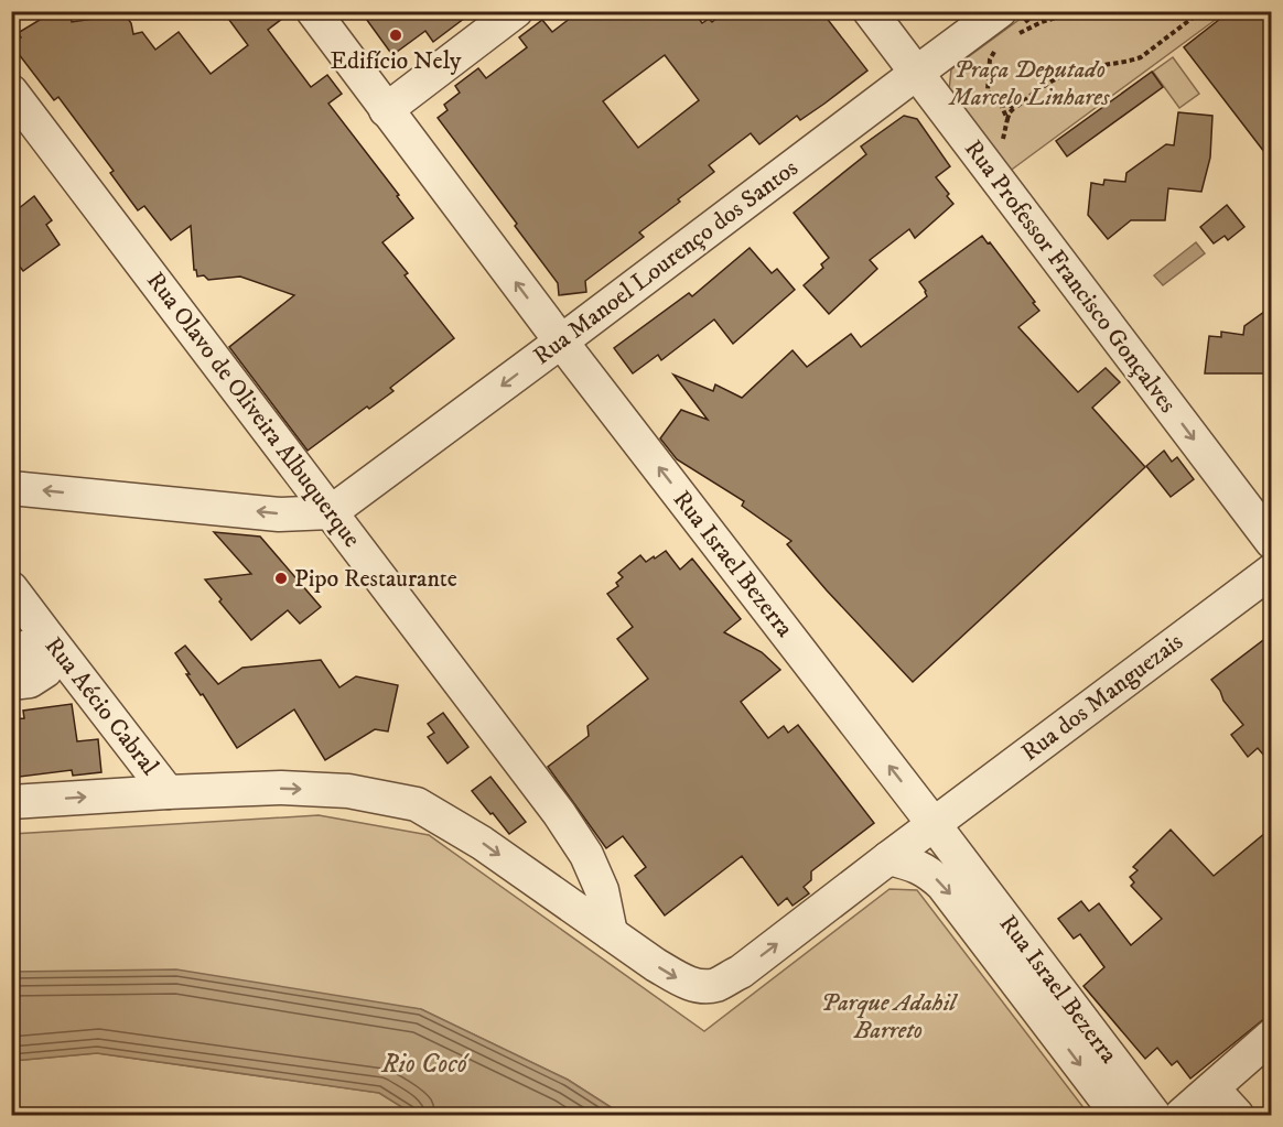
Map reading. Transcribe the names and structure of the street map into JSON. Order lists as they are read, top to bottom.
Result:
{
  "streets": {
    "street": [
      "Rua Manoel Lourenço dos Santos",
      "Rua Professor Francisco Gonçalves",
      "Rua Olavo de Oliveira Albuquerque",
      "Rua Israel Bezerra",
      "Rua dos Manguezais",
      "Rua Aécio Cabral"
    ]
  },
  "crossings": [
    ["Rua Manoel Lourenço dos Santos", "Rua Professor Francisco Gonçalves"],
    ["Rua Manoel Lourenço dos Santos", "Rua Olavo de Oliveira Albuquerque"],
    ["Rua Manoel Lourenço dos Santos", "Rua Israel Bezerra"],
    ["Rua Olavo de Oliveira Albuquerque", "Rua dos Manguezais"],
    ["Rua Israel Bezerra", "Rua dos Manguezais"],
    ["Rua dos Manguezais", "Rua Aécio Cabral"]
  ],
  "one_way": ["Rua Professor Francisco Gonçalves", "Rua dos Manguezais"],
  "water": ["Rio Cocó"],
  "parks": ["Praça Deputado Marcelo Linhares", "Parque Adahil Barreto"],
  "places": ["Edifício Nely", "Pipo Restaurante"]
}
